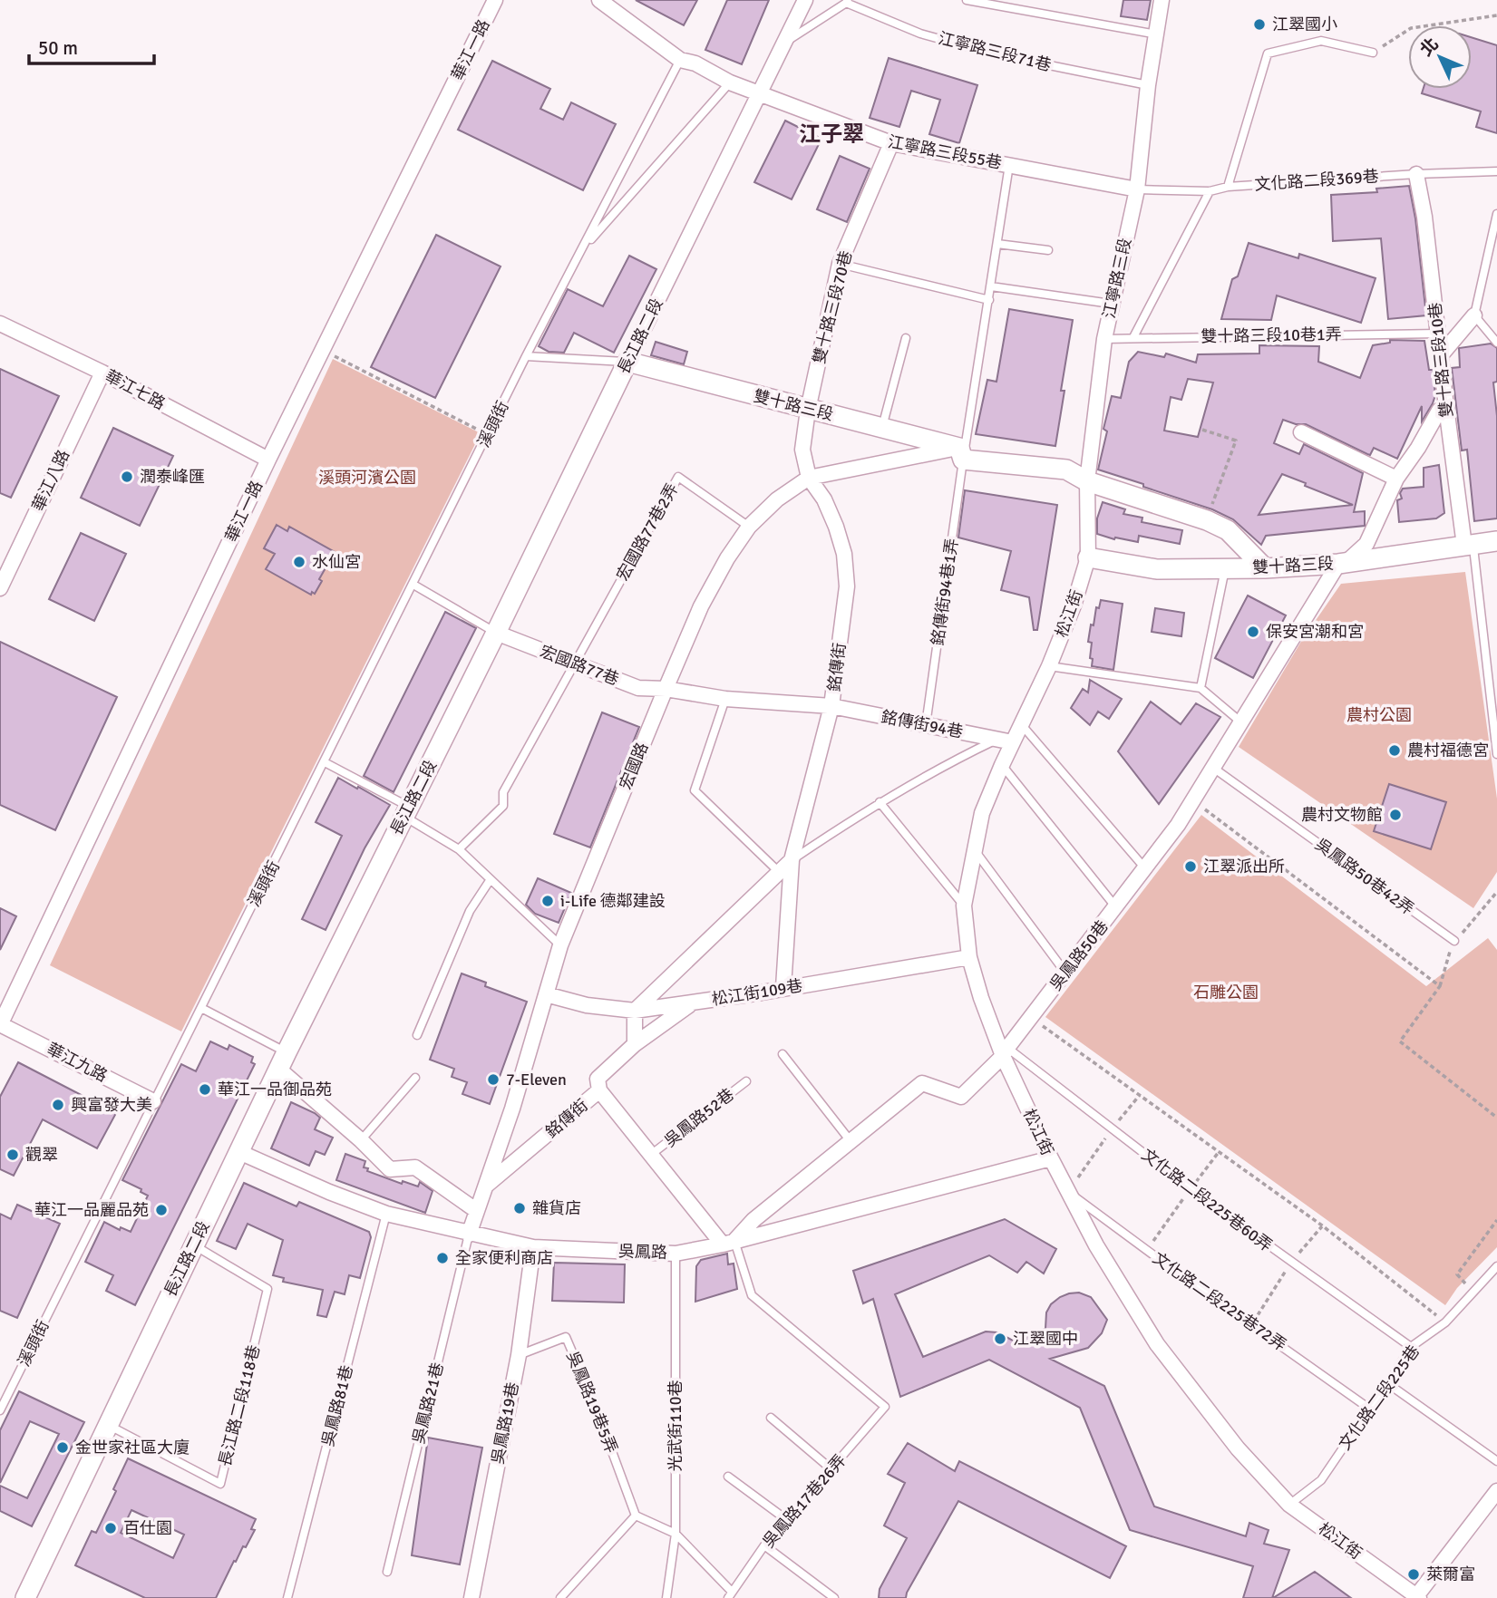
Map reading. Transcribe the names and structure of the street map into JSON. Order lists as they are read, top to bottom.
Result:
{
  "streets": {
    "street": [
      "華江一路",
      "江寧路三段55巷",
      "江寧路三段",
      "雙十路三段70巷",
      "長江路二段",
      "雙十路三段10巷",
      "華江七路",
      "雙十路三段",
      "華江八路",
      "松江街",
      "宏國路77巷",
      "銘傳街",
      "銘傳街94巷",
      "宏國路",
      "吳鳳路50巷",
      "松江街109巷",
      "華江九路",
      "吳鳳路52巷",
      "吳鳳路",
      "吳鳳路19巷"
    ],
    "lane": [
      "江寧路三段71巷",
      "文化路二段369巷",
      "雙十路三段10巷1弄",
      "溪頭街",
      "宏國路77巷2弄",
      "銘傳街94巷1弄",
      "吳鳳路50巷42弄",
      "文化路二段225巷60弄",
      "文化路二段225巷72弄",
      "文化路二段225巷",
      "吳鳳路19巷5弄",
      "吳鳳路21巷",
      "長江路二段118巷",
      "吳鳳路81巷",
      "光武街110巷",
      "吳鳳路17巷26弄"
    ]
  },
  "crossings": [
    ["華江一路", "華江七路"],
    ["華江一路", "華江九路"],
    ["江寧路三段71巷", "江寧路三段"],
    ["江寧路三段55巷", "文化路二段369巷"],
    ["江寧路三段55巷", "江寧路三段"],
    ["江寧路三段55巷", "雙十路三段70巷"],
    ["江寧路三段55巷", "長江路二段"],
    ["江寧路三段55巷", "銘傳街94巷1弄"],
    ["文化路二段369巷", "江寧路三段"],
    ["文化路二段369巷", "雙十路三段10巷"],
    ["江寧路三段", "雙十路三段10巷1弄"],
    ["江寧路三段", "雙十路三段"],
    ["江寧路三段", "松江街"],
    ["雙十路三段70巷", "雙十路三段"],
    ["雙十路三段70巷", "銘傳街"],
    ["雙十路三段70巷", "宏國路"],
    ["雙十路三段10巷1弄", "雙十路三段10巷"],
    ["長江路二段", "雙十路三段"],
    ["長江路二段", "宏國路77巷"],
    ["長江路二段", "吳鳳路"],
    ["長江路二段", "長江路二段118巷"],
    ["雙十路三段10巷", "雙十路三段"],
    ["雙十路三段10巷", "吳鳳路50巷"],
    ["華江七路", "華江八路"],
    ["雙十路三段", "銘傳街94巷1弄"],
    ["雙十路三段", "松江街"],
    ["雙十路三段", "宏國路"],
    ["雙十路三段", "吳鳳路50巷"],
    ["溪頭街", "華江九路"],
    ["宏國路77巷2弄", "宏國路77巷"],
    ["宏國路77巷2弄", "宏國路"],
    ["銘傳街94巷1弄", "銘傳街94巷"],
    ["銘傳街94巷1弄", "宏國路"],
    ["松江街", "銘傳街94巷"],
    ["松江街", "吳鳳路50巷"],
    ["松江街", "松江街109巷"],
    ["松江街", "文化路二段225巷60弄"],
    ["松江街", "吳鳳路"],
    ["松江街", "文化路二段225巷72弄"],
    ["松江街", "文化路二段225巷"],
    ["宏國路77巷", "銘傳街94巷"],
    ["宏國路77巷", "宏國路"],
    ["銘傳街", "銘傳街94巷"],
    ["銘傳街", "宏國路"],
    ["銘傳街", "松江街109巷"],
    ["銘傳街", "吳鳳路52巷"],
    ["宏國路", "松江街109巷"],
    ["宏國路", "吳鳳路"],
    ["宏國路", "吳鳳路21巷"],
    ["吳鳳路50巷42弄", "吳鳳路50巷"],
    ["吳鳳路50巷", "吳鳳路52巷"],
    ["吳鳳路50巷", "文化路二段225巷60弄"],
    ["吳鳳路50巷", "吳鳳路"],
    ["吳鳳路50巷", "吳鳳路17巷26弄"],
    ["吳鳳路52巷", "吳鳳路"],
    ["吳鳳路52巷", "吳鳳路17巷26弄"],
    ["文化路二段225巷60弄", "文化路二段225巷"],
    ["吳鳳路", "吳鳳路21巷"],
    ["吳鳳路", "吳鳳路81巷"],
    ["吳鳳路", "吳鳳路19巷"],
    ["吳鳳路", "光武街110巷"],
    ["吳鳳路", "吳鳳路17巷26弄"],
    ["文化路二段225巷72弄", "文化路二段225巷"],
    ["吳鳳路19巷5弄", "吳鳳路19巷"]
  ],
  "districts": ["江子翠"],
  "parks": ["溪頭河濱公園", "農村公園", "石雕公園"],
  "places": [
    "江翠國小",
    "潤泰峰匯",
    "水仙宮",
    "保安宮潮和宮",
    "農村福德宮",
    "農村文物館",
    "江翠派出所",
    "i-Life 德鄰建設",
    "7-Eleven",
    "華江一品御品苑",
    "興富發大美",
    "觀翠",
    "雜貨店",
    "華江一品麗品苑",
    "全家便利商店",
    "江翠國中",
    "金世家社區大廈",
    "百仕園",
    "萊爾富"
  ],
  "scale_bar": "50 m",
  "north": "top left"
}
